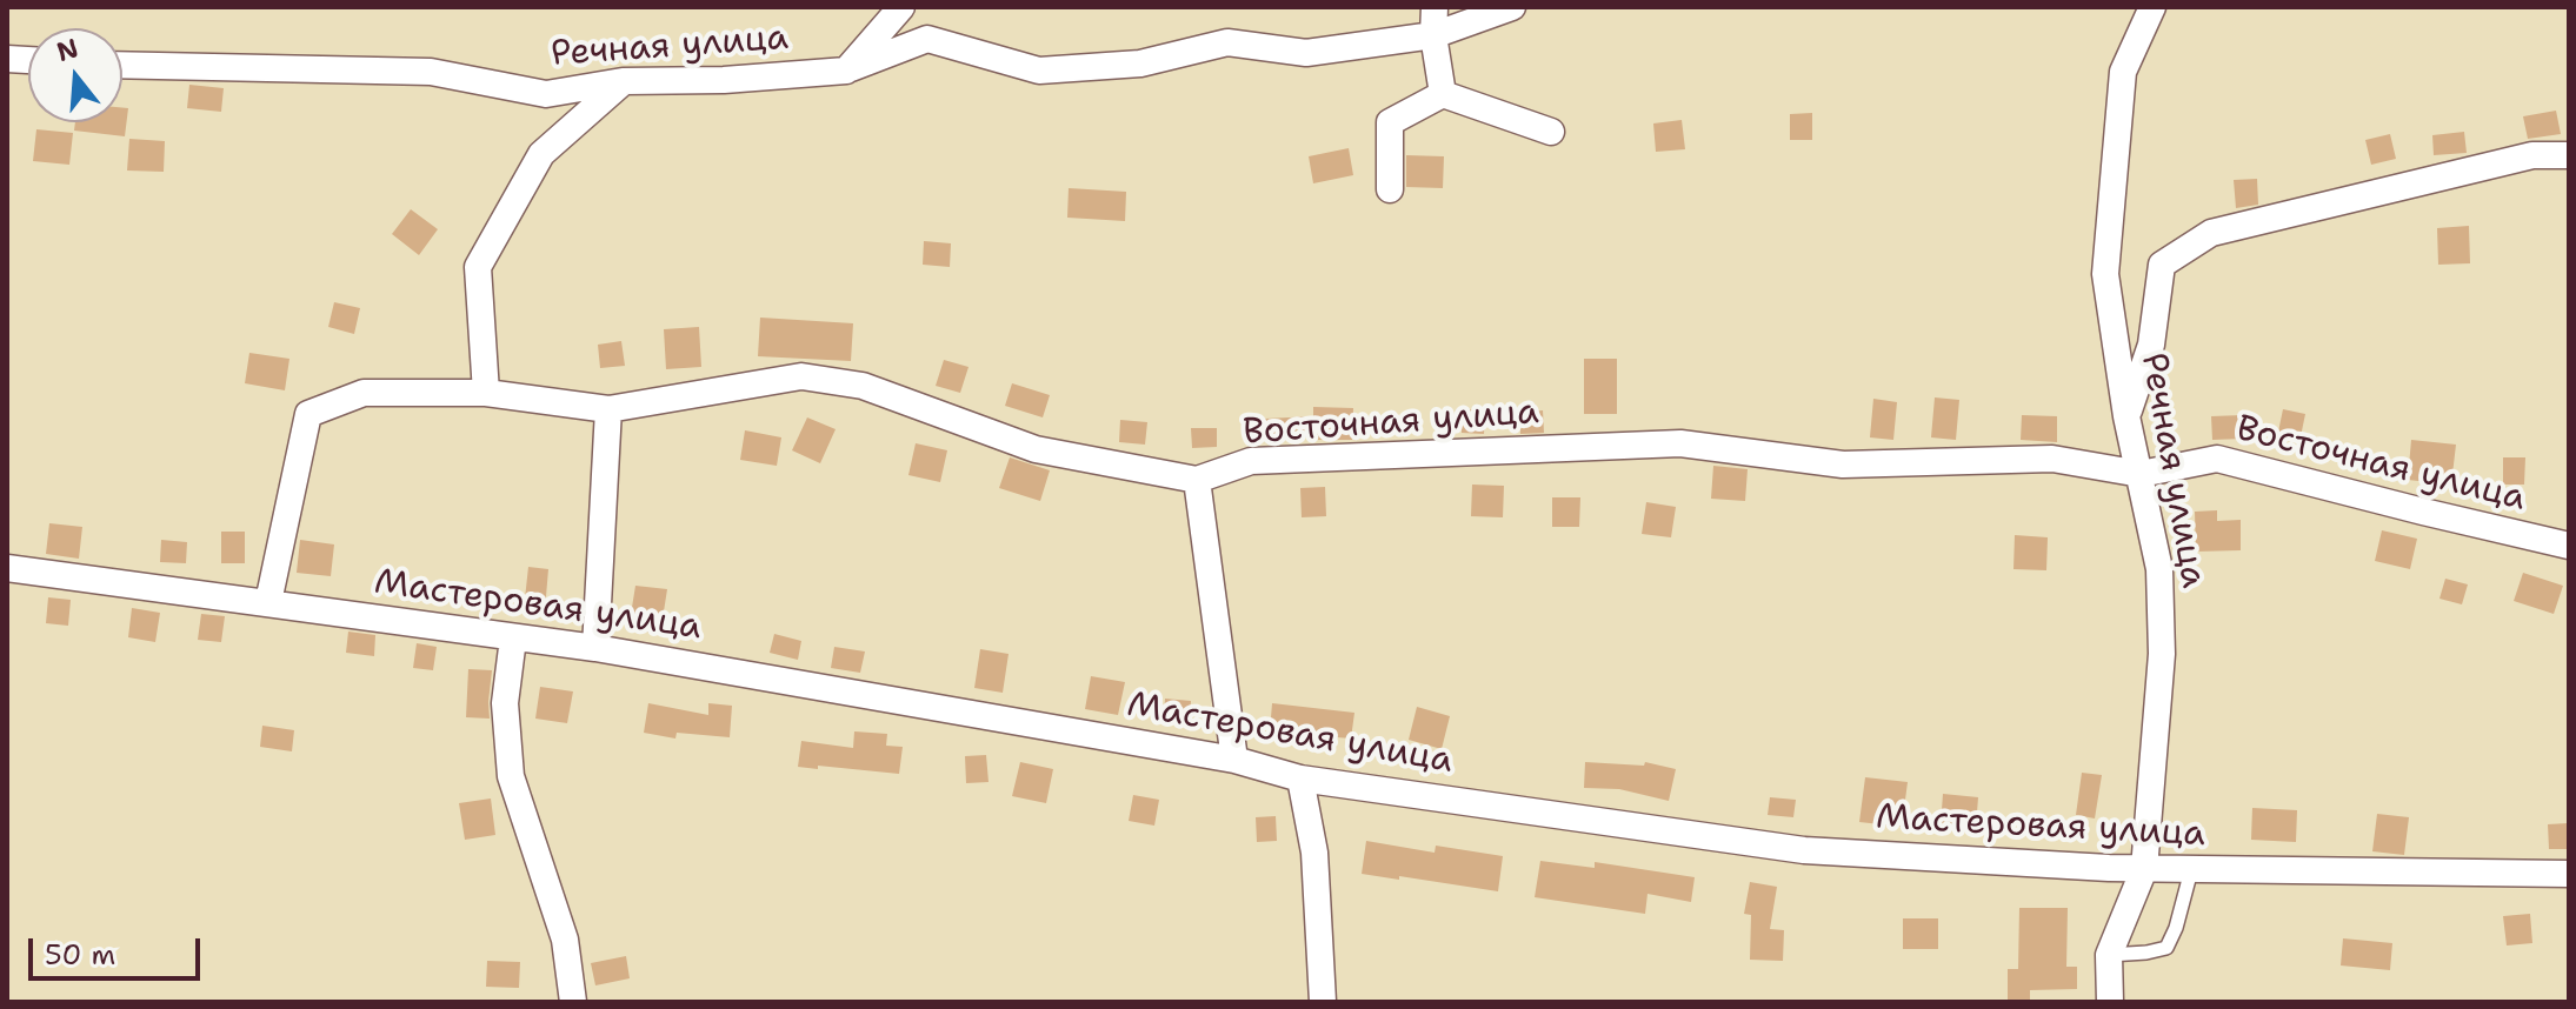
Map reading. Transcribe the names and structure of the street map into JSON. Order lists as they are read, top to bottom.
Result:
{
  "streets": {
    "street": ["Речная улица", "Восточная улица", "Мастеровая улица"]
  },
  "crossings": [
    ["Речная улица", "Восточная улица"],
    ["Речная улица", "Мастеровая улица"],
    ["Восточная улица", "Мастеровая улица"]
  ],
  "scale_bar": "50 m",
  "north": "top"
}
